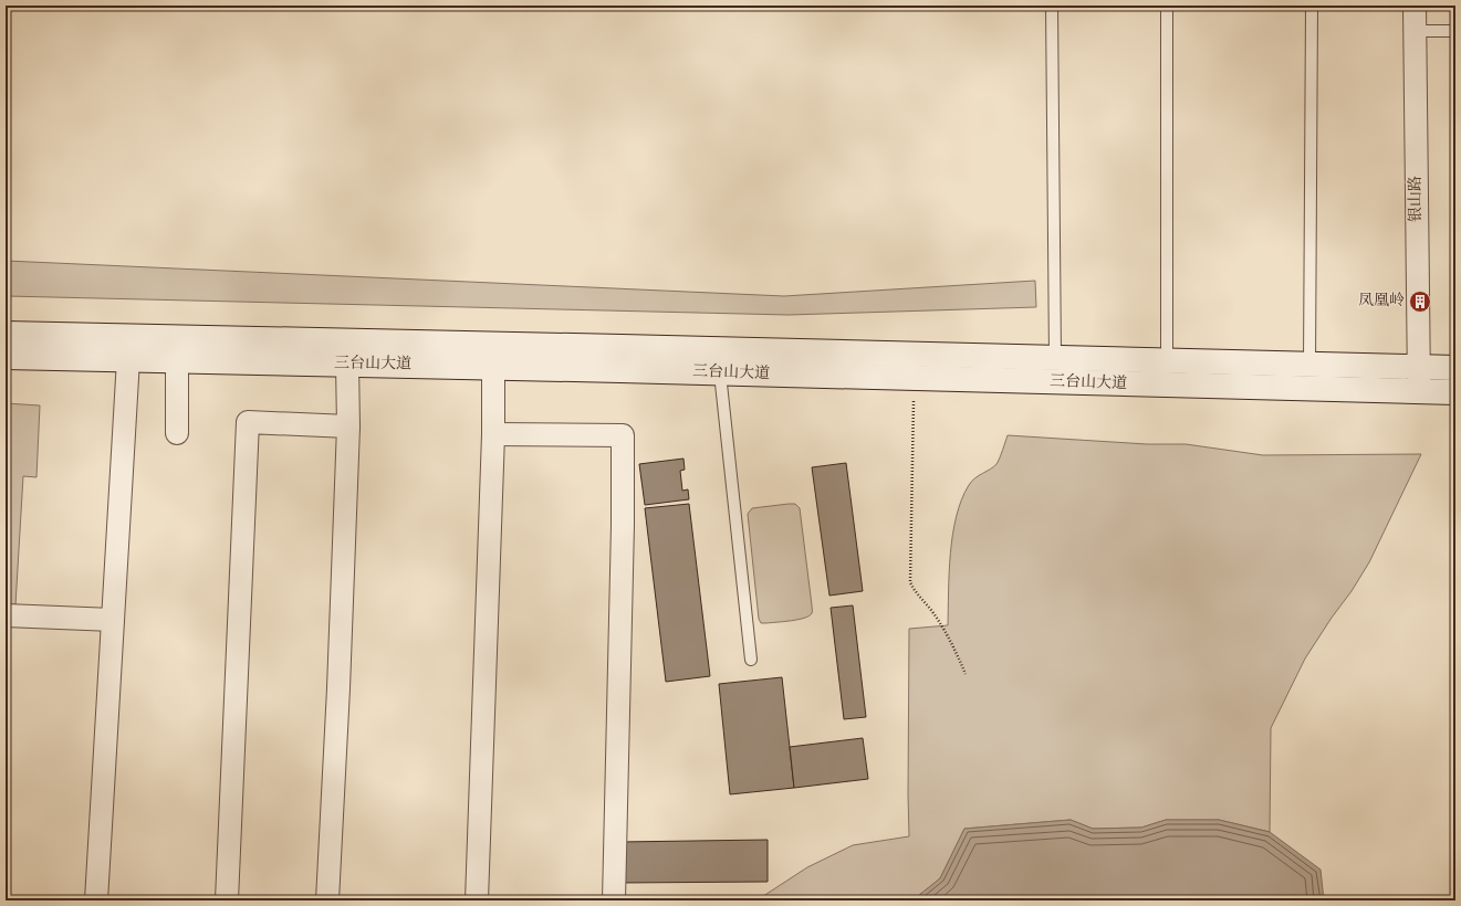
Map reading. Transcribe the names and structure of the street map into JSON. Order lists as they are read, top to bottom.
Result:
{
  "streets": {
    "main road": ["三台山大道"],
    "street": ["银山路"]
  },
  "crossings": [
    ["银山路", "三台山大道"]
  ],
  "places": {
    "building": ["凤凰岭"]
  }
}
